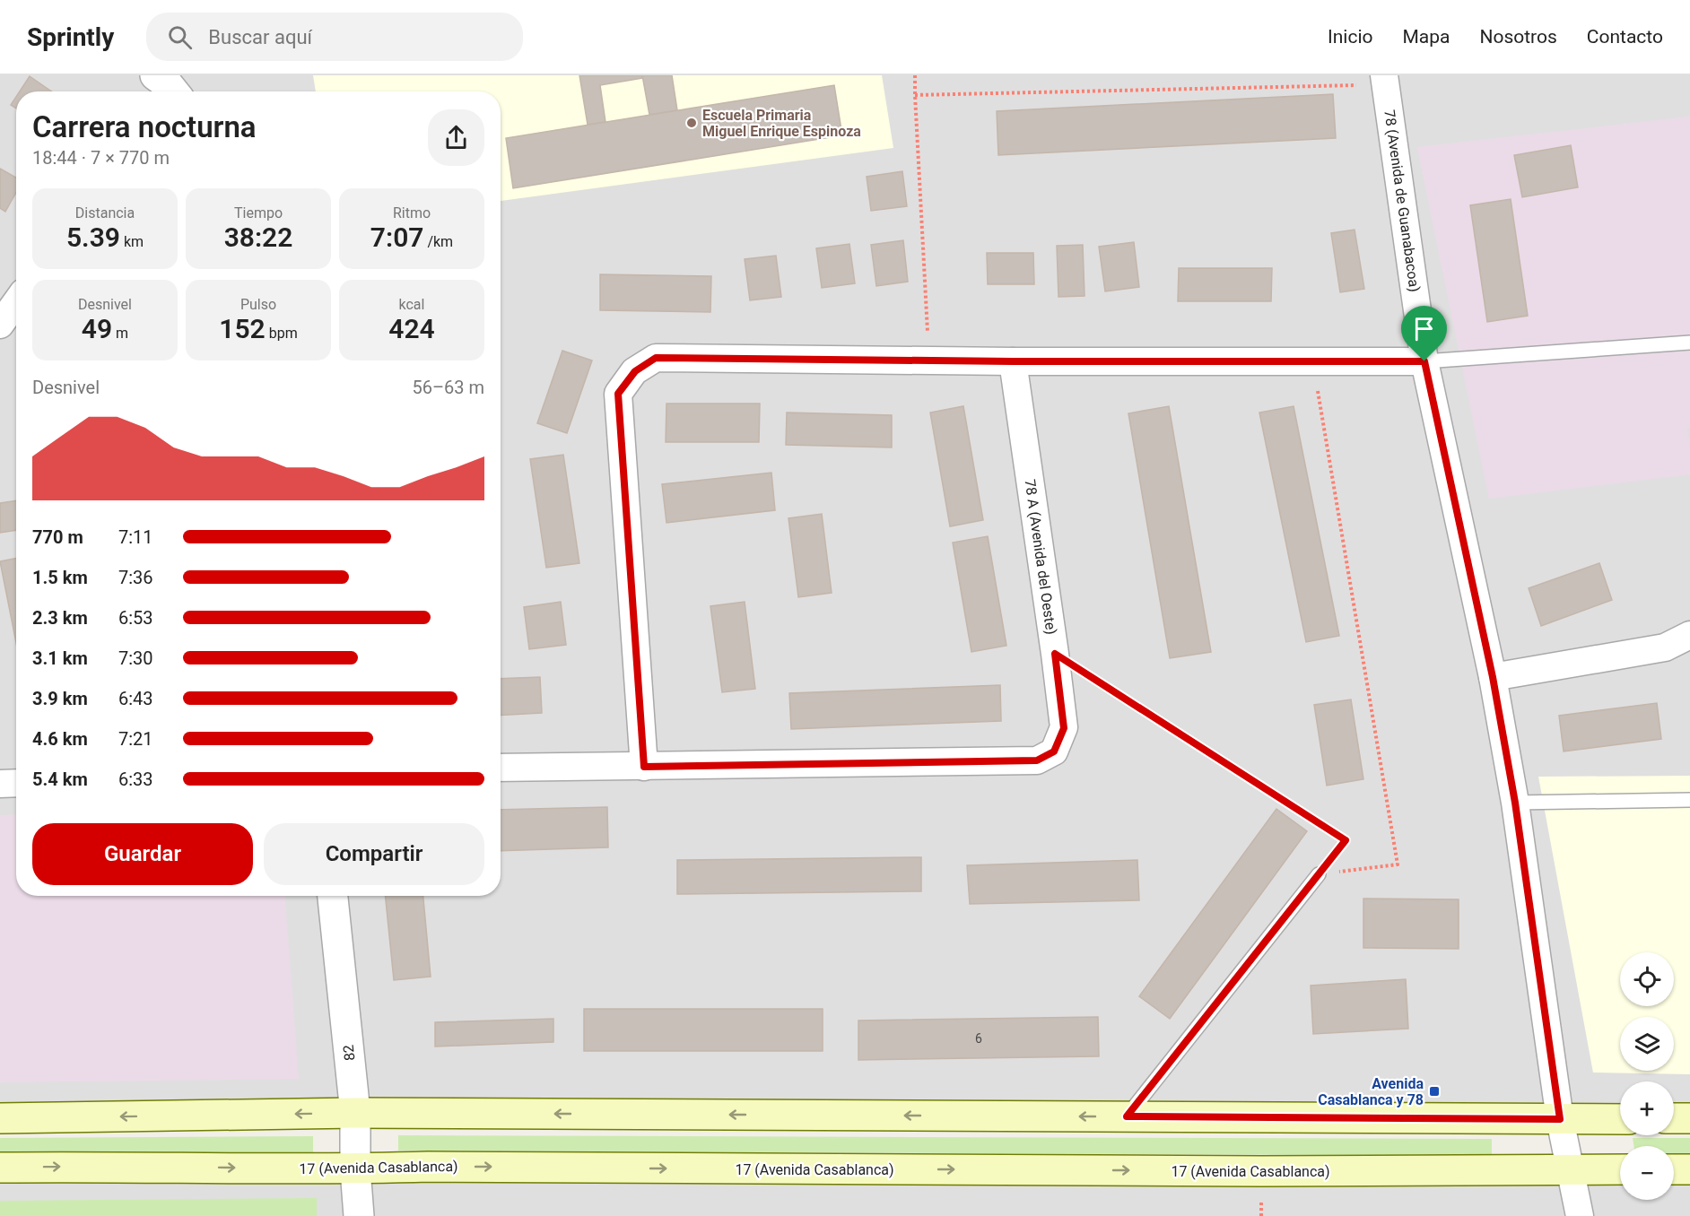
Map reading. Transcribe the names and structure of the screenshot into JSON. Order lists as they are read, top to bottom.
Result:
{
  "streets": {
    "main road": ["17 (Avenida Casablanca)"],
    "street": ["78 (Avenida de Guanabacoa)", "78 A (Avenida del Oeste)", "82"]
  },
  "crossings": [
    ["78 (Avenida de Guanabacoa)", "17 (Avenida Casablanca)"],
    ["82", "17 (Avenida Casablanca)"]
  ],
  "places": {
    "other": ["Escuela Primaria Miguel Enrique Espinoza"],
    "transit": ["Avenida Casablanca y 78"]
  },
  "house_numbers": ["6"],
  "page": {
    "header": "Sprintly",
    "search": "Buscar aquí",
    "nav": [
      "Inicio",
      "Mapa",
      "Nosotros",
      "Contacto"
    ],
    "heading": ["Carrera nocturna", "18:44 · 7 × 770 m"],
    "stats": [
      ["Distancia", "5.39 km"],
      ["Tiempo", "38:22"],
      ["Ritmo", "7:07 /km"],
      ["Desnivel", "49 m"],
      ["Pulso", "152 bpm"],
      ["kcal", "424"]
    ],
    "chart": ["Desnivel", "56–63 m"],
    "list": [
      {
        "name": "770 m",
        "note": "7:11"
      },
      {
        "name": "1.5 km",
        "note": "7:36"
      },
      {
        "name": "2.3 km",
        "note": "6:53"
      },
      {
        "name": "3.1 km",
        "note": "7:30"
      },
      {
        "name": "3.9 km",
        "note": "6:43"
      },
      {
        "name": "4.6 km",
        "note": "7:21"
      },
      {
        "name": "5.4 km",
        "note": "6:33"
      }
    ],
    "buttons": ["Guardar", "Compartir"],
    "map_buttons": ["+", "−"]
  }
}
